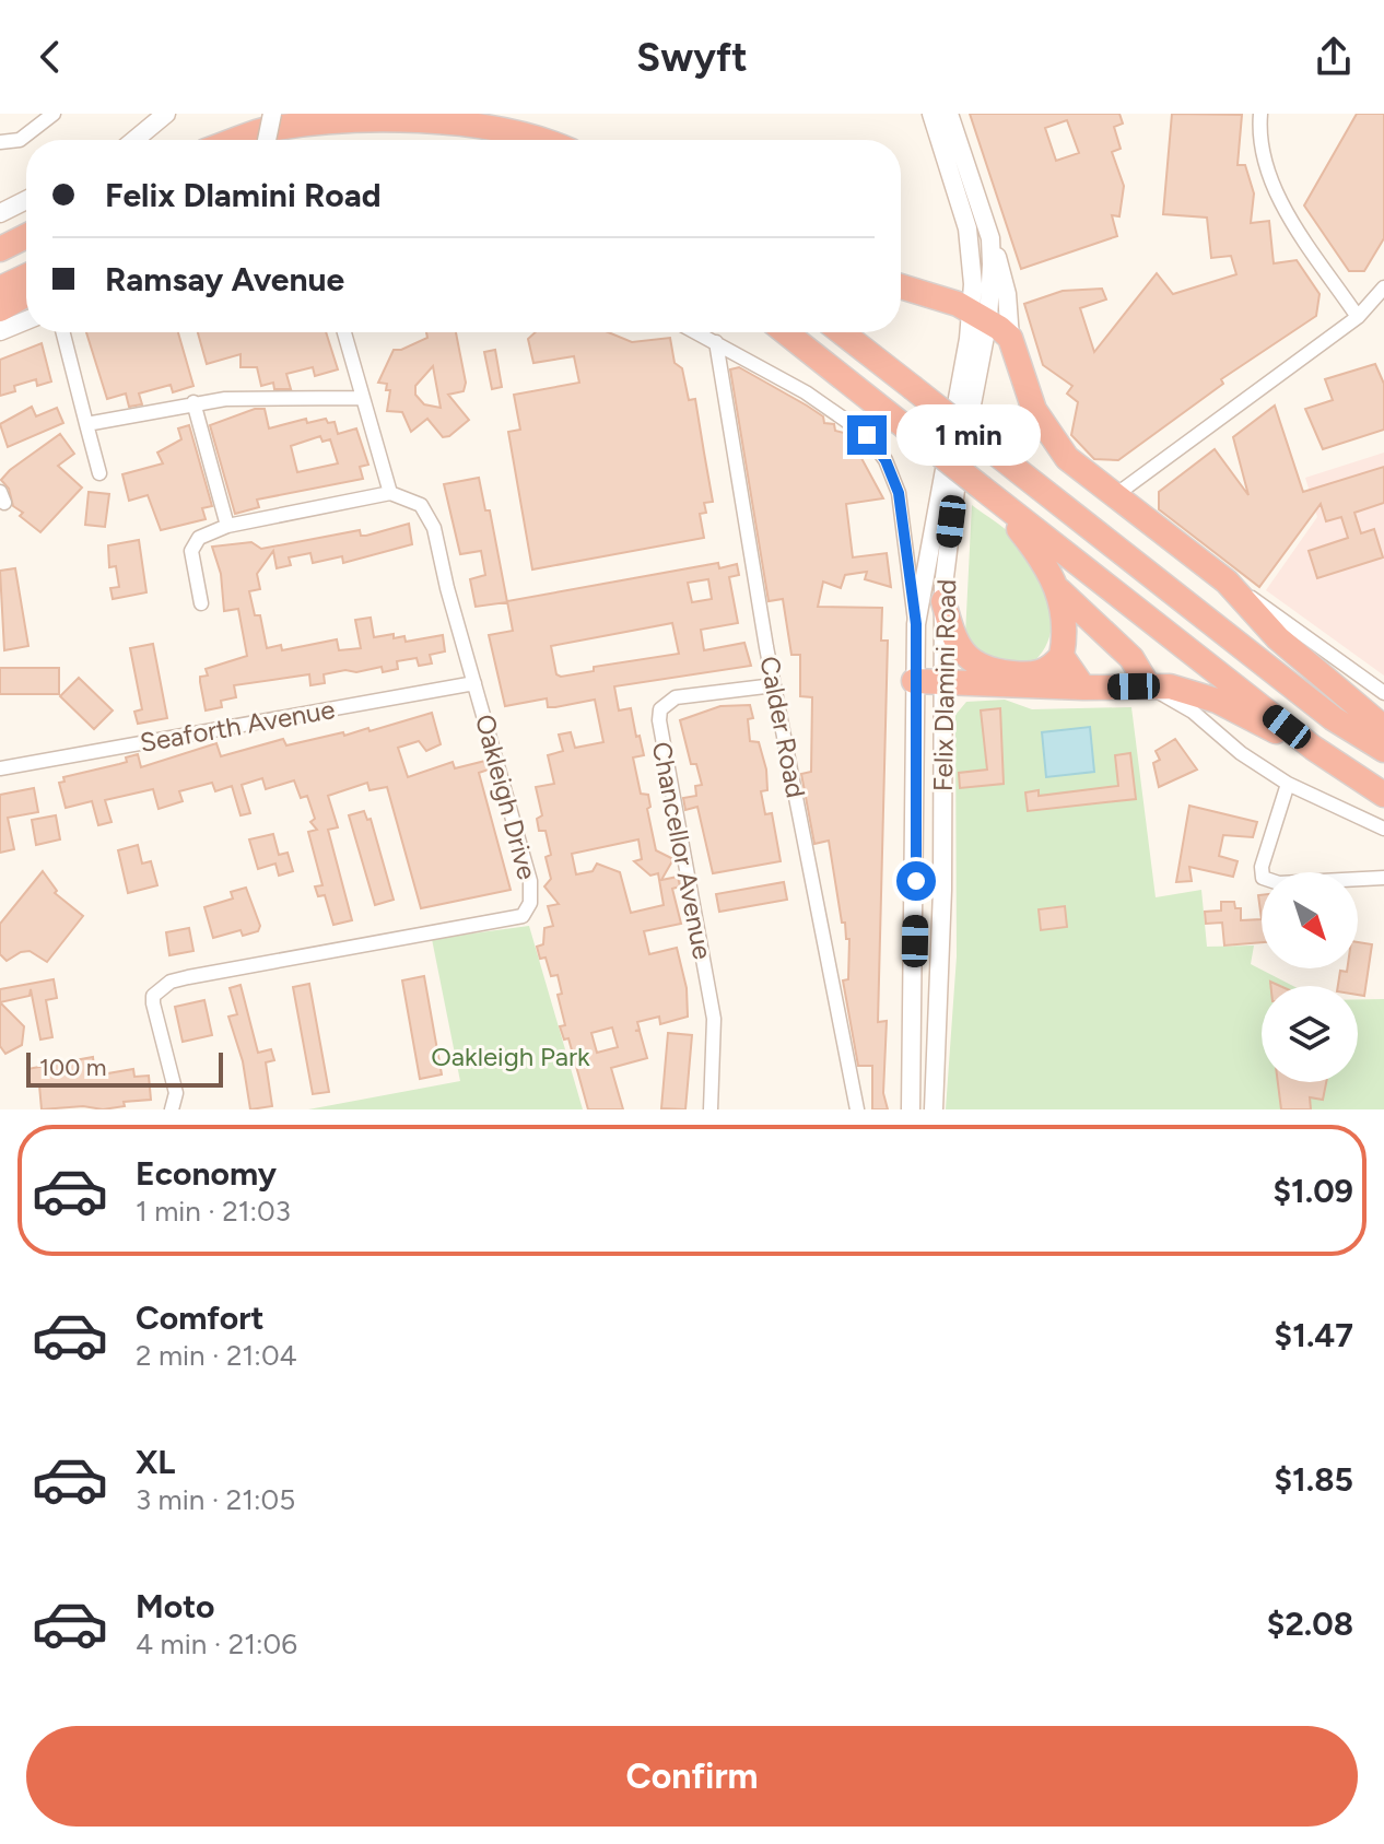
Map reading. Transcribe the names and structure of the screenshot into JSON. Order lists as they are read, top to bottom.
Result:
{
  "streets": {
    "main road": ["Felix Dlamini Road"],
    "street": [
      "Seaforth Avenue",
      "Calder Road",
      "Oakleigh Drive",
      "Chancellor Avenue"
    ]
  },
  "crossings": [
    ["Seaforth Avenue", "Oakleigh Drive"],
    ["Calder Road", "Chancellor Avenue"]
  ],
  "parks": ["Oakleigh Park"],
  "scale_bar": "100 m",
  "north": "bottom right",
  "page": {
    "header": "Swyft",
    "banner": ["Felix Dlamini Road", "Ramsay Avenue"],
    "bubble": "1 min",
    "scale": "100 m",
    "list": [
      {
        "name": "Economy",
        "note": "1 min · 21:03",
        "value": "$1.09"
      },
      {
        "name": "Comfort",
        "note": "2 min · 21:04",
        "value": "$1.47"
      },
      {
        "name": "XL",
        "note": "3 min · 21:05",
        "value": "$1.85"
      },
      {
        "name": "Moto",
        "note": "4 min · 21:06",
        "value": "$2.08"
      }
    ],
    "buttons": "Confirm"
  }
}
